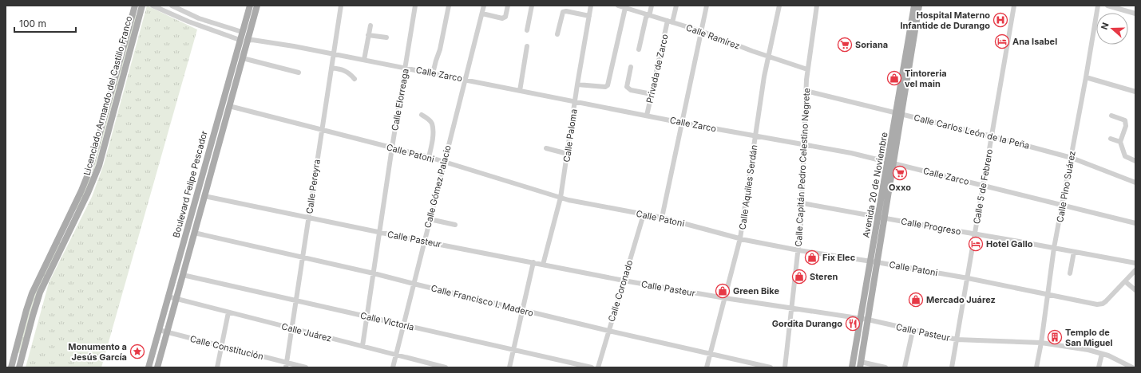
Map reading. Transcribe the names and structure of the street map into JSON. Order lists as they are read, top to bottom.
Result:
{
  "streets": {
    "main road": ["Licenciado Armando del Castillo Franco", "Boulevard Felipe Pescador", "Avenida 20 de Noviembre"],
    "street": [
      "Calle Ramírez",
      "Privada de Zarco",
      "Calle Zarco",
      "Calle Elorreaga",
      "Calle Carlos León de la Peña",
      "Calle Paloma",
      "Calle Patoni",
      "Calle Capitán Pedro Celestino Negrete",
      "Calle Pereyra",
      "Calle Gómez Palacio",
      "Calle 5 de Febrero",
      "Calle Pino Suárez",
      "Calle Aquiles Serdán",
      "Calle Progreso",
      "Calle Pasteur",
      "Calle Coronado",
      "Calle Francisco I. Madero",
      "Calle Victoria",
      "Calle Juárez",
      "Calle Constitución"
    ]
  },
  "crossings": [
    ["Calle Ramírez", "Privada de Zarco"],
    ["Calle Ramírez", "Calle Capitán Pedro Celestino Negrete"],
    ["Calle Ramírez", "Calle Aquiles Serdán"],
    ["Privada de Zarco", "Calle Zarco"],
    ["Calle Zarco", "Calle Elorreaga"],
    ["Calle Zarco", "Calle Paloma"],
    ["Calle Zarco", "Calle Capitán Pedro Celestino Negrete"],
    ["Calle Zarco", "Boulevard Felipe Pescador"],
    ["Calle Zarco", "Avenida 20 de Noviembre"],
    ["Calle Zarco", "Calle Pereyra"],
    ["Calle Zarco", "Calle Gómez Palacio"],
    ["Calle Zarco", "Calle 5 de Febrero"],
    ["Calle Zarco", "Calle Pino Suárez"],
    ["Calle Zarco", "Calle Aquiles Serdán"],
    ["Calle Elorreaga", "Calle Patoni"],
    ["Calle Elorreaga", "Calle Pasteur"],
    ["Calle Elorreaga", "Calle Francisco I. Madero"],
    ["Calle Elorreaga", "Calle Victoria"],
    ["Calle Elorreaga", "Calle Juárez"],
    ["Calle Carlos León de la Peña", "Calle Capitán Pedro Celestino Negrete"],
    ["Calle Carlos León de la Peña", "Avenida 20 de Noviembre"],
    ["Calle Carlos León de la Peña", "Calle 5 de Febrero"],
    ["Calle Carlos León de la Peña", "Calle Pino Suárez"],
    ["Calle Paloma", "Calle Patoni"],
    ["Calle Paloma", "Calle Pasteur"],
    ["Calle Patoni", "Calle Capitán Pedro Celestino Negrete"],
    ["Calle Patoni", "Boulevard Felipe Pescador"],
    ["Calle Patoni", "Avenida 20 de Noviembre"],
    ["Calle Patoni", "Calle Pereyra"],
    ["Calle Patoni", "Calle Gómez Palacio"],
    ["Calle Patoni", "Calle 5 de Febrero"],
    ["Calle Patoni", "Calle Pino Suárez"],
    ["Calle Patoni", "Calle Aquiles Serdán"],
    ["Calle Patoni", "Calle Coronado"],
    ["Calle Capitán Pedro Celestino Negrete", "Calle Progreso"],
    ["Calle Capitán Pedro Celestino Negrete", "Calle Pasteur"],
    ["Boulevard Felipe Pescador", "Calle Pasteur"],
    ["Boulevard Felipe Pescador", "Calle Francisco I. Madero"],
    ["Boulevard Felipe Pescador", "Calle Victoria"],
    ["Boulevard Felipe Pescador", "Calle Juárez"],
    ["Boulevard Felipe Pescador", "Calle Constitución"],
    ["Avenida 20 de Noviembre", "Calle Progreso"],
    ["Avenida 20 de Noviembre", "Calle Pasteur"],
    ["Calle Pereyra", "Calle Pasteur"],
    ["Calle Pereyra", "Calle Francisco I. Madero"],
    ["Calle Pereyra", "Calle Victoria"],
    ["Calle Pereyra", "Calle Juárez"],
    ["Calle Pereyra", "Calle Constitución"],
    ["Calle Gómez Palacio", "Calle Pasteur"],
    ["Calle Gómez Palacio", "Calle Francisco I. Madero"],
    ["Calle Gómez Palacio", "Calle Victoria"],
    ["Calle Gómez Palacio", "Calle Juárez"],
    ["Calle 5 de Febrero", "Calle Progreso"],
    ["Calle 5 de Febrero", "Calle Pasteur"],
    ["Calle Pino Suárez", "Calle Progreso"],
    ["Calle Pino Suárez", "Calle Pasteur"],
    ["Calle Aquiles Serdán", "Calle Pasteur"],
    ["Calle Aquiles Serdán", "Calle Francisco I. Madero"],
    ["Calle Pasteur", "Calle Coronado"],
    ["Calle Coronado", "Calle Francisco I. Madero"]
  ],
  "places": {
    "hospital": ["Hospital Materno Infantide de Durango"],
    "hotel": ["Ana Isabel", "Hotel Gallo"],
    "supermarket": ["Soriana", "Oxxo"],
    "shop": [
      "Tintoreria vel main",
      "Fix Elec",
      "Steren",
      "Green Bike",
      "Mercado Juárez"
    ],
    "restaurant": ["Gordita Durango"],
    "building": ["Templo de San Miguel"],
    "place": ["Monumento a Jesús García"]
  },
  "scale_bar": "100 m",
  "north": "left"
}
